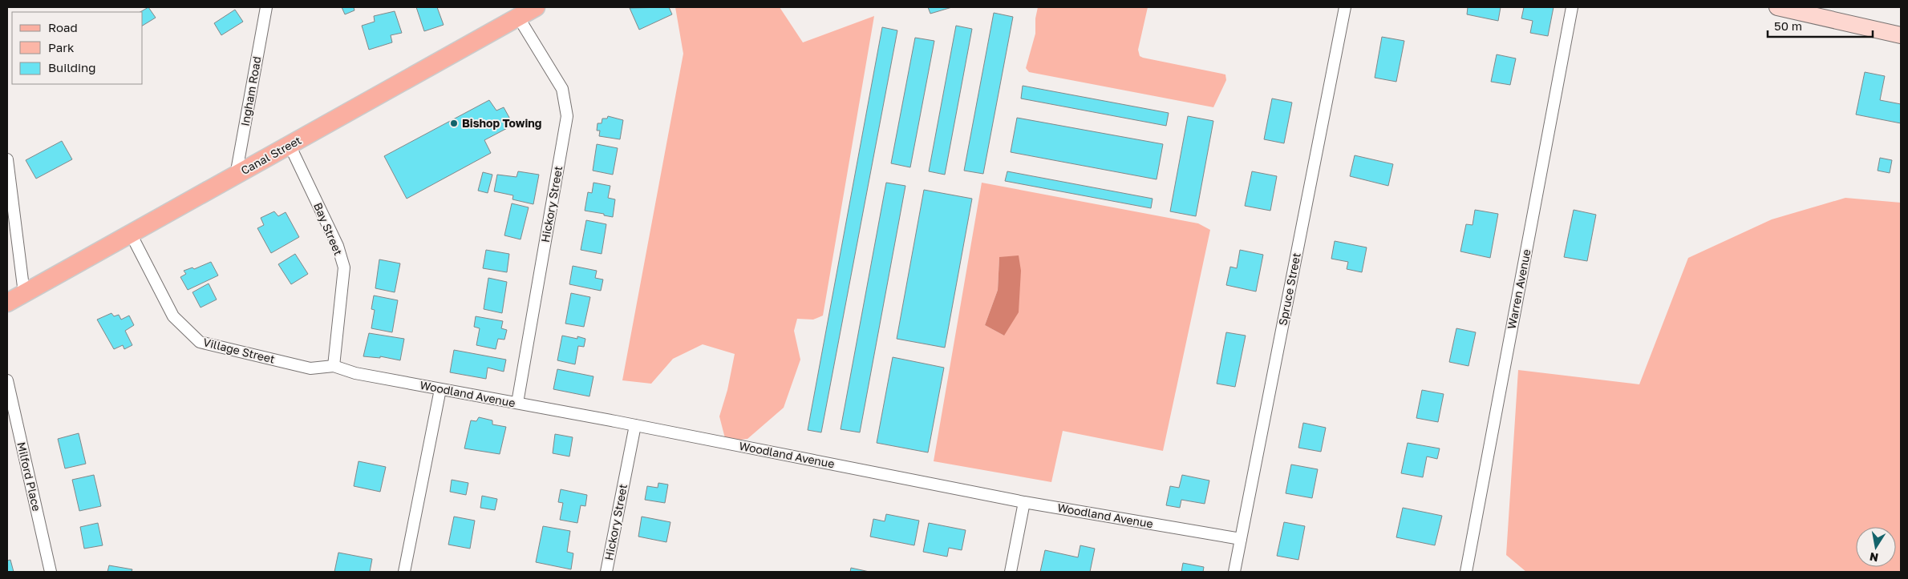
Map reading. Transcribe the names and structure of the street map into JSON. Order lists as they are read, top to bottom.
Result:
{
  "streets": {
    "main road": ["Canal Street"],
    "street": [
      "Ingham Road",
      "Hickory Street",
      "Bay Street",
      "Spruce Street",
      "Warren Avenue",
      "Village Street",
      "Woodland Avenue",
      "Milford Place"
    ]
  },
  "crossings": [
    ["Ingham Road", "Canal Street"],
    ["Canal Street", "Hickory Street"],
    ["Canal Street", "Bay Street"],
    ["Canal Street", "Village Street"],
    ["Hickory Street", "Woodland Avenue"],
    ["Bay Street", "Village Street"],
    ["Bay Street", "Woodland Avenue"],
    ["Spruce Street", "Woodland Avenue"],
    ["Village Street", "Woodland Avenue"]
  ],
  "places": ["Bishop Towing"],
  "legend": ["Road", "Park", "Building"],
  "scale_bar": "50 m",
  "north": "bottom"
}
